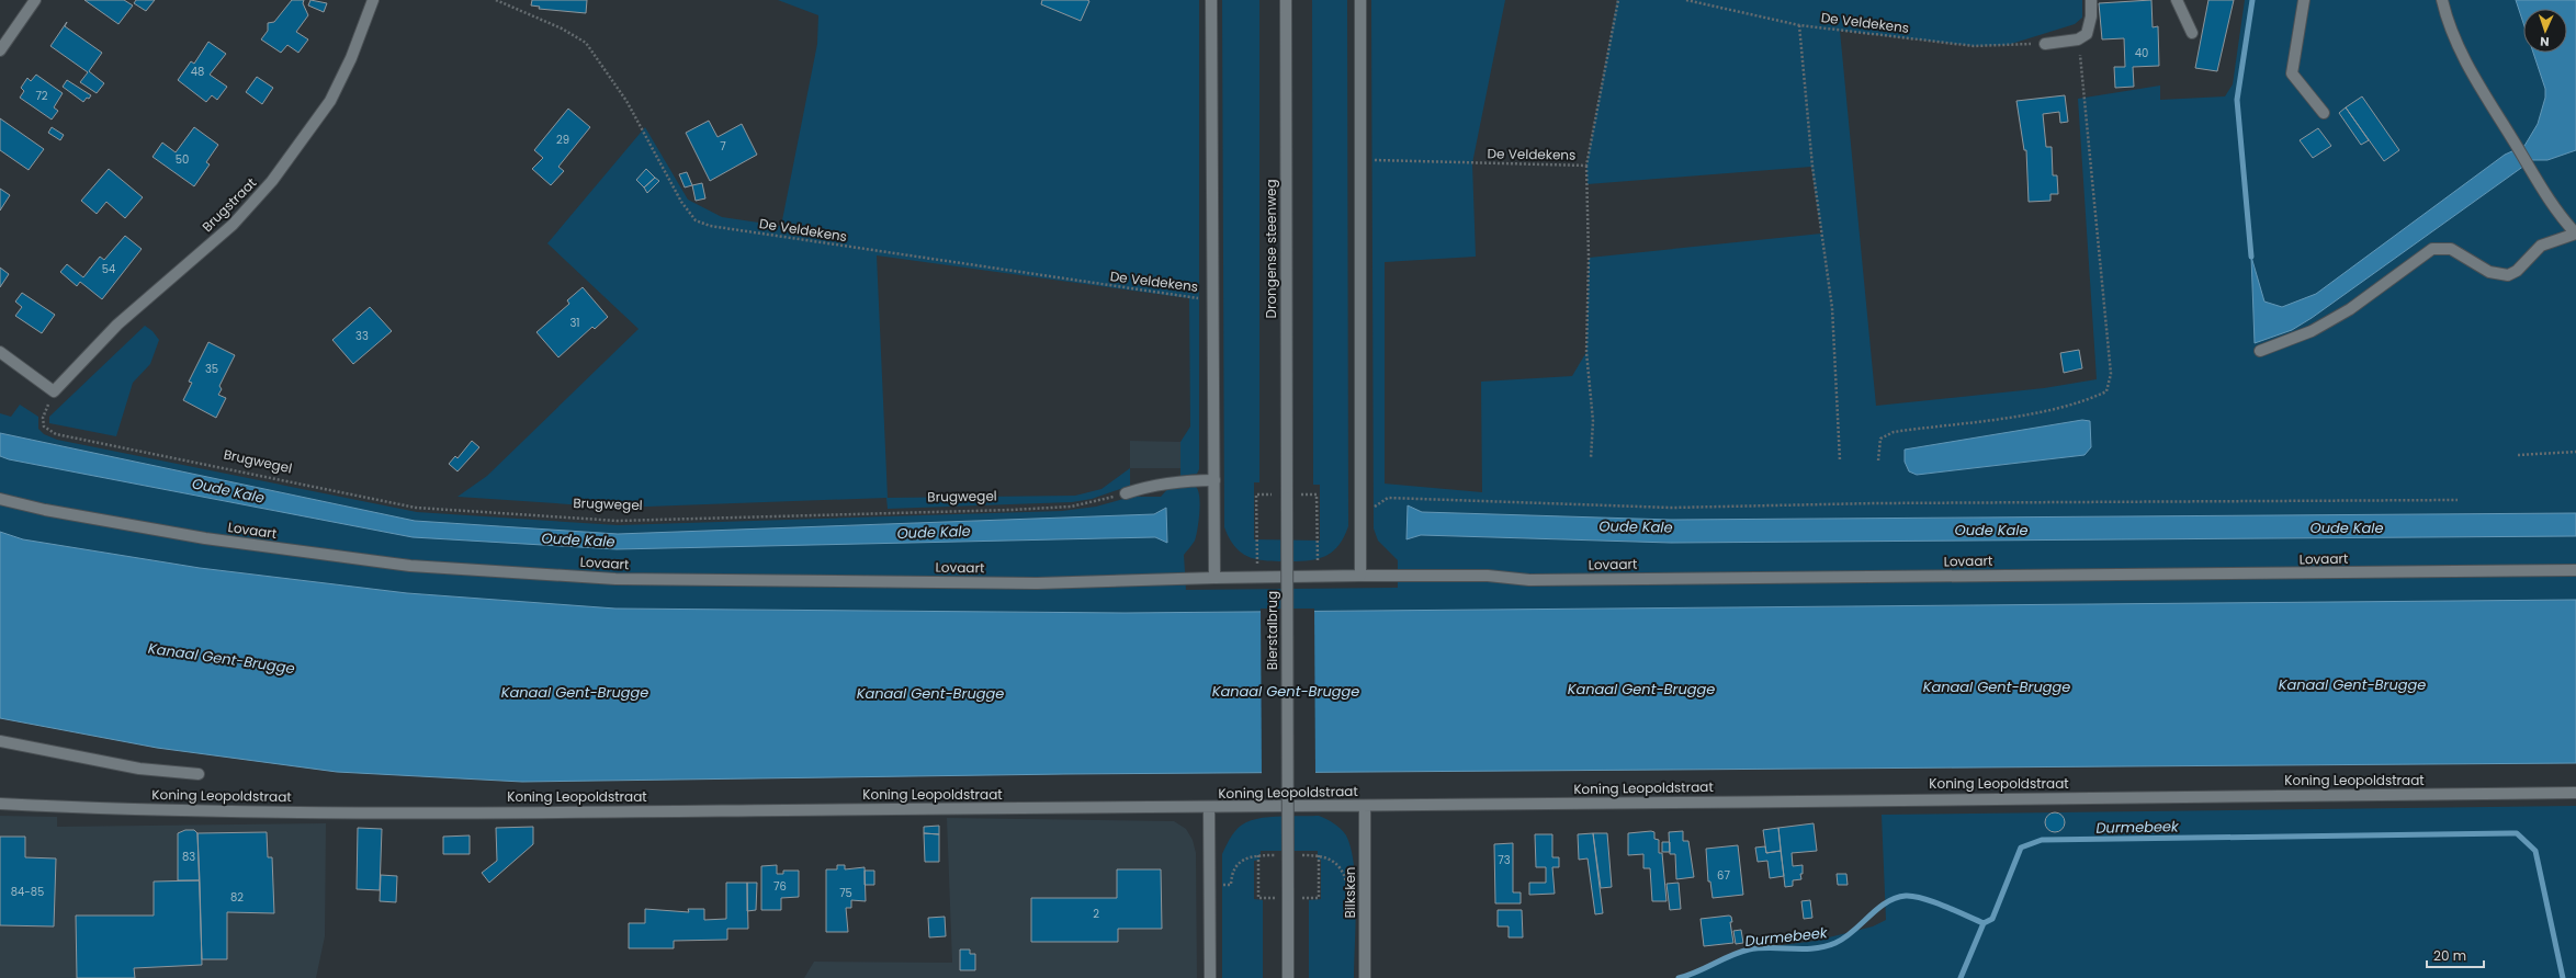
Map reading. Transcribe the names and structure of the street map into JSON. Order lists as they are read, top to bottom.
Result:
{
  "streets": {
    "street": [
      "Brugstraat",
      "Drongense steenweg",
      "Lovaart",
      "Bierstalbrug",
      "Koning Leopoldstraat",
      "Bilksken"
    ],
    "path": ["De Veldekens", "Brugwegel"]
  },
  "crossings": [
    ["Brugstraat", "Brugwegel"],
    ["Drongense steenweg", "Bierstalbrug"],
    ["Koning Leopoldstraat", "Bilksken"]
  ],
  "water": ["Oude Kale", "Kanaal Gent-Brugge", "Durmebeek"],
  "house_numbers": [
    "40",
    "48",
    "72",
    "29",
    "7",
    "50",
    "54",
    "31",
    "33",
    "35",
    "83",
    "73",
    "67",
    "76",
    "84-85",
    "75",
    "82",
    "2"
  ],
  "scale_bar": "20 m",
  "north": "bottom"
}
